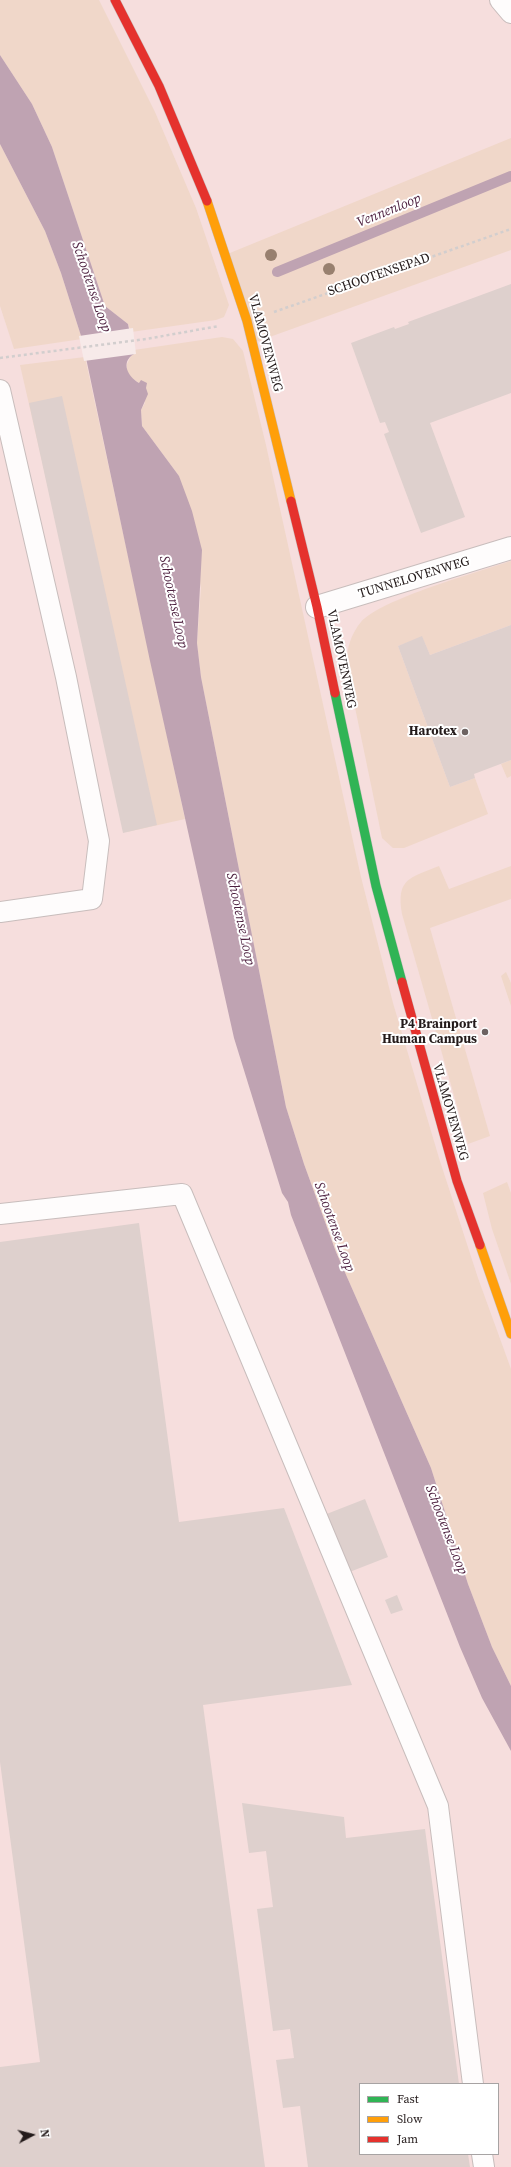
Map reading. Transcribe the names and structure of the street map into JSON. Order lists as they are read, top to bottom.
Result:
{
  "streets": {
    "street": ["VLAMOVENWEG", "TUNNELOVENWEG"],
    "path": ["SCHOOTENSEPAD"]
  },
  "crossings": [
    ["SCHOOTENSEPAD", "VLAMOVENWEG"],
    ["VLAMOVENWEG", "TUNNELOVENWEG"]
  ],
  "water": ["Vennenloop", "Schootense Loop"],
  "places": ["Harotex", "P4 Brainport Human Campus"],
  "legend": ["Fast", "Slow", "Jam"],
  "north": "right"
}
